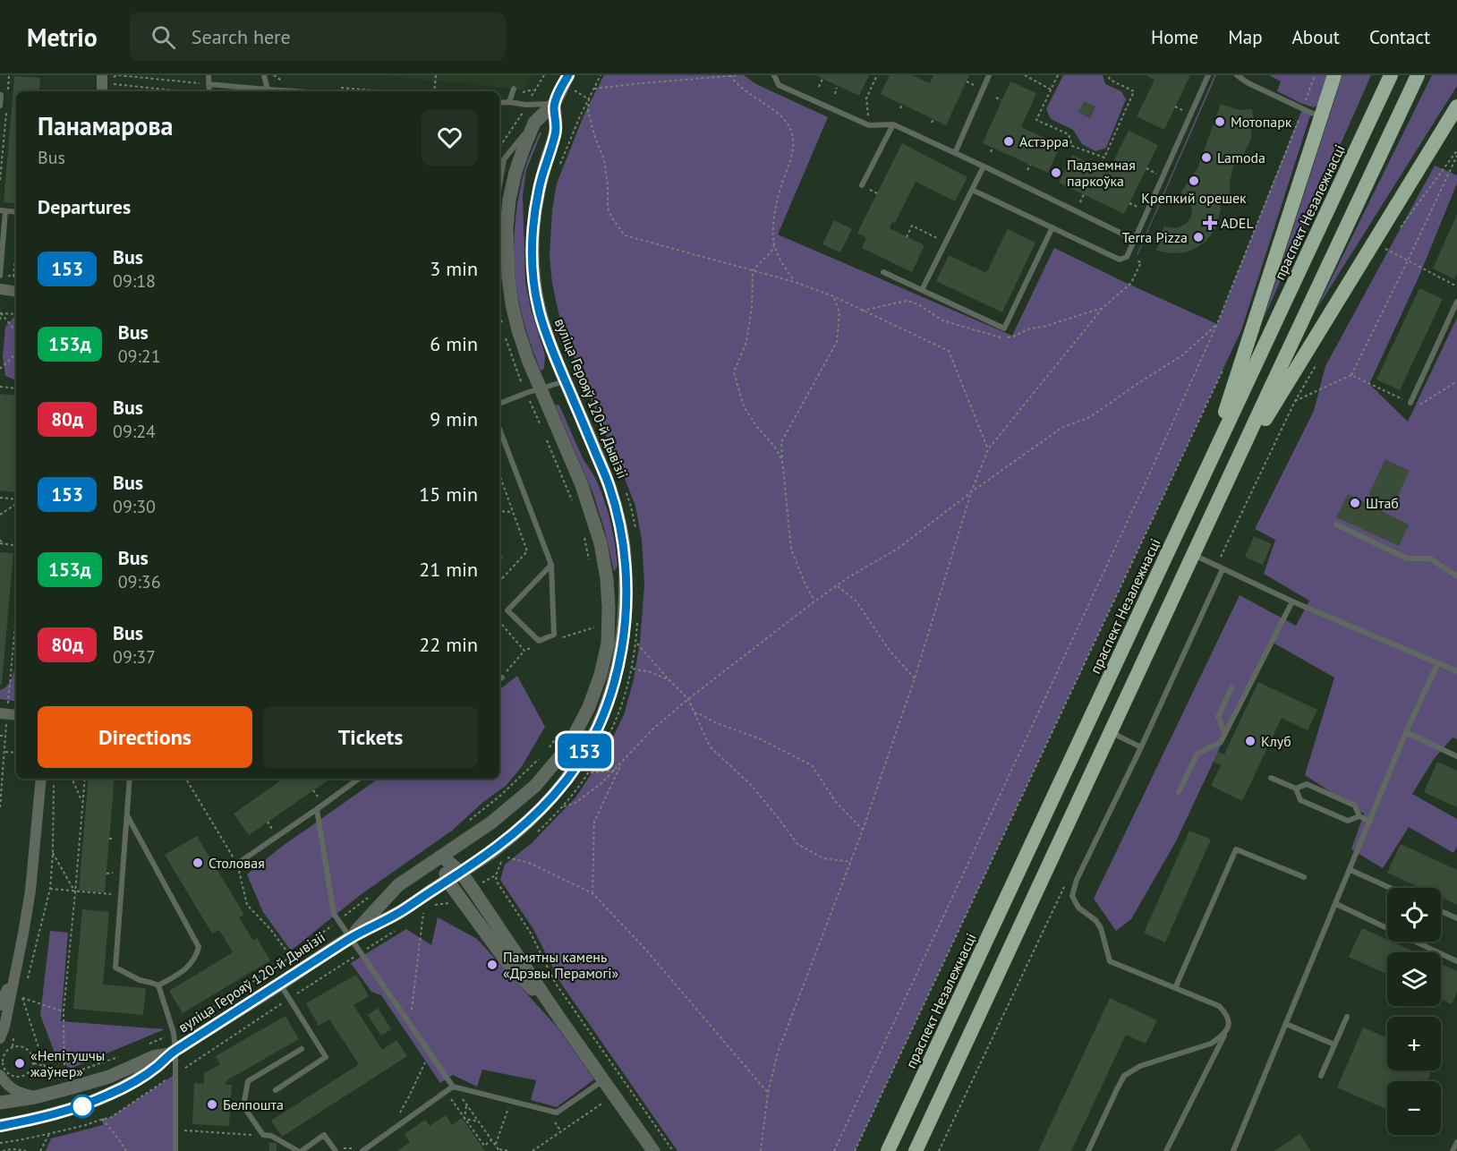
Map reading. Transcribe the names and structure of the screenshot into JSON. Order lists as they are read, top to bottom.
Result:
{
  "streets": {
    "highway": ["праспект Незалежнасці"],
    "street": ["вуліца Герояў 120-й Дывізіі"]
  },
  "places": {
    "other": [
      "Мотопарк",
      "Астэрра",
      "Lamoda",
      "Падземная паркоўка",
      "Крепкий орешек",
      "Terra Pizza",
      "Штаб",
      "Клуб",
      "Столовая",
      "Памятны камень «Дрэвы Перамогі»",
      "«Непітушчы жаўнер»",
      "Белпошта"
    ],
    "health": ["ADEL"]
  },
  "lines": ["bus line 153"],
  "page": {
    "header": "Metrio",
    "search": "Search here",
    "nav": [
      "Home",
      "Map",
      "About",
      "Contact"
    ],
    "on_map": "153",
    "heading": [
      ["Панамарова", "Bus"],
      "Departures"
    ],
    "list": [
      {
        "mark": "153",
        "name": "Bus",
        "note": "09:18",
        "value": "3 min"
      },
      {
        "mark": "153д",
        "name": "Bus",
        "note": "09:21",
        "value": "6 min"
      },
      {
        "mark": "80д",
        "name": "Bus",
        "note": "09:24",
        "value": "9 min"
      },
      {
        "mark": "153",
        "name": "Bus",
        "note": "09:30",
        "value": "15 min"
      },
      {
        "mark": "153д",
        "name": "Bus",
        "note": "09:36",
        "value": "21 min"
      },
      {
        "mark": "80д",
        "name": "Bus",
        "note": "09:37",
        "value": "22 min"
      }
    ],
    "buttons": ["Directions", "Tickets"],
    "map_buttons": ["+", "−"]
  }
}
